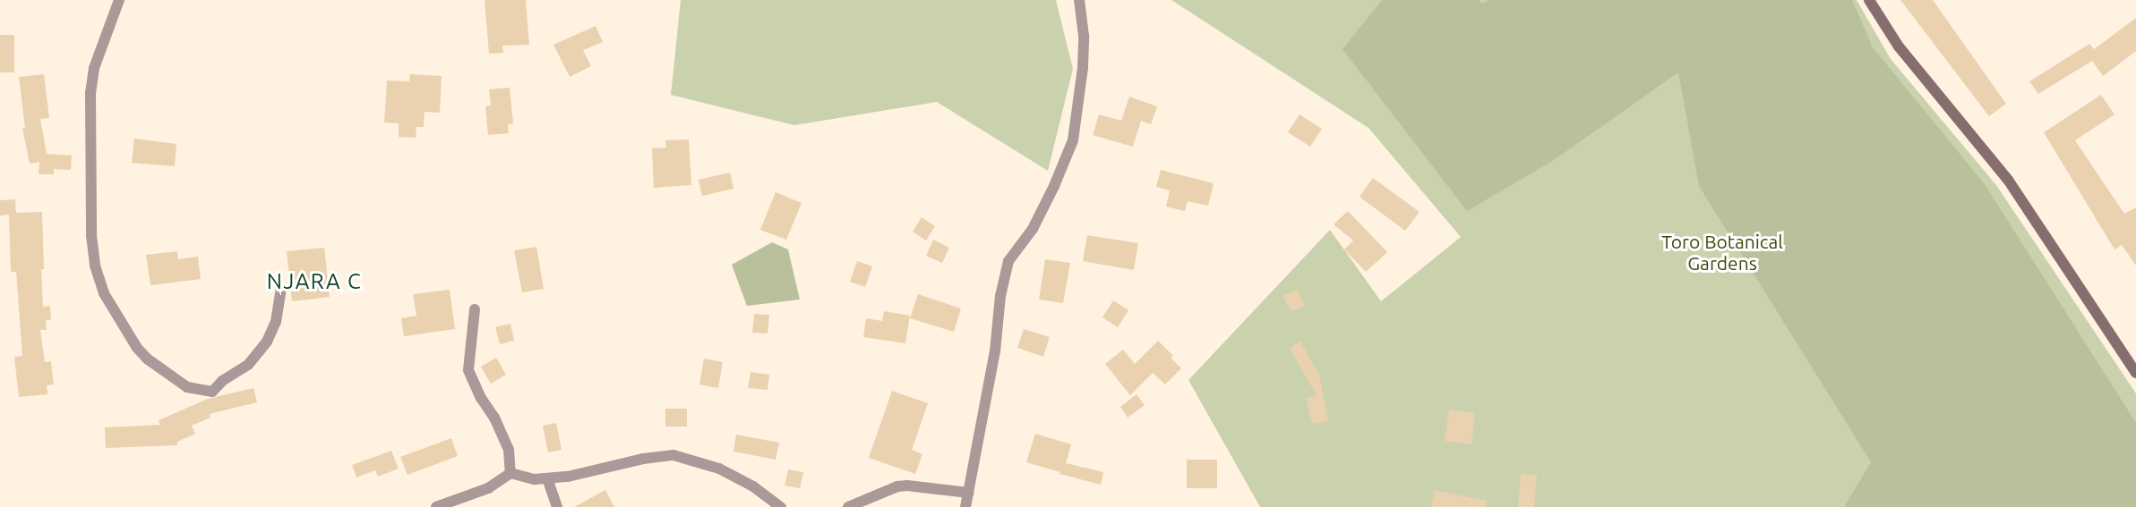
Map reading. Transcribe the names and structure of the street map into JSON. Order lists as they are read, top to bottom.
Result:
{
  "districts": ["NJARA C"],
  "parks": ["Toro Botanical Gardens"]
}
